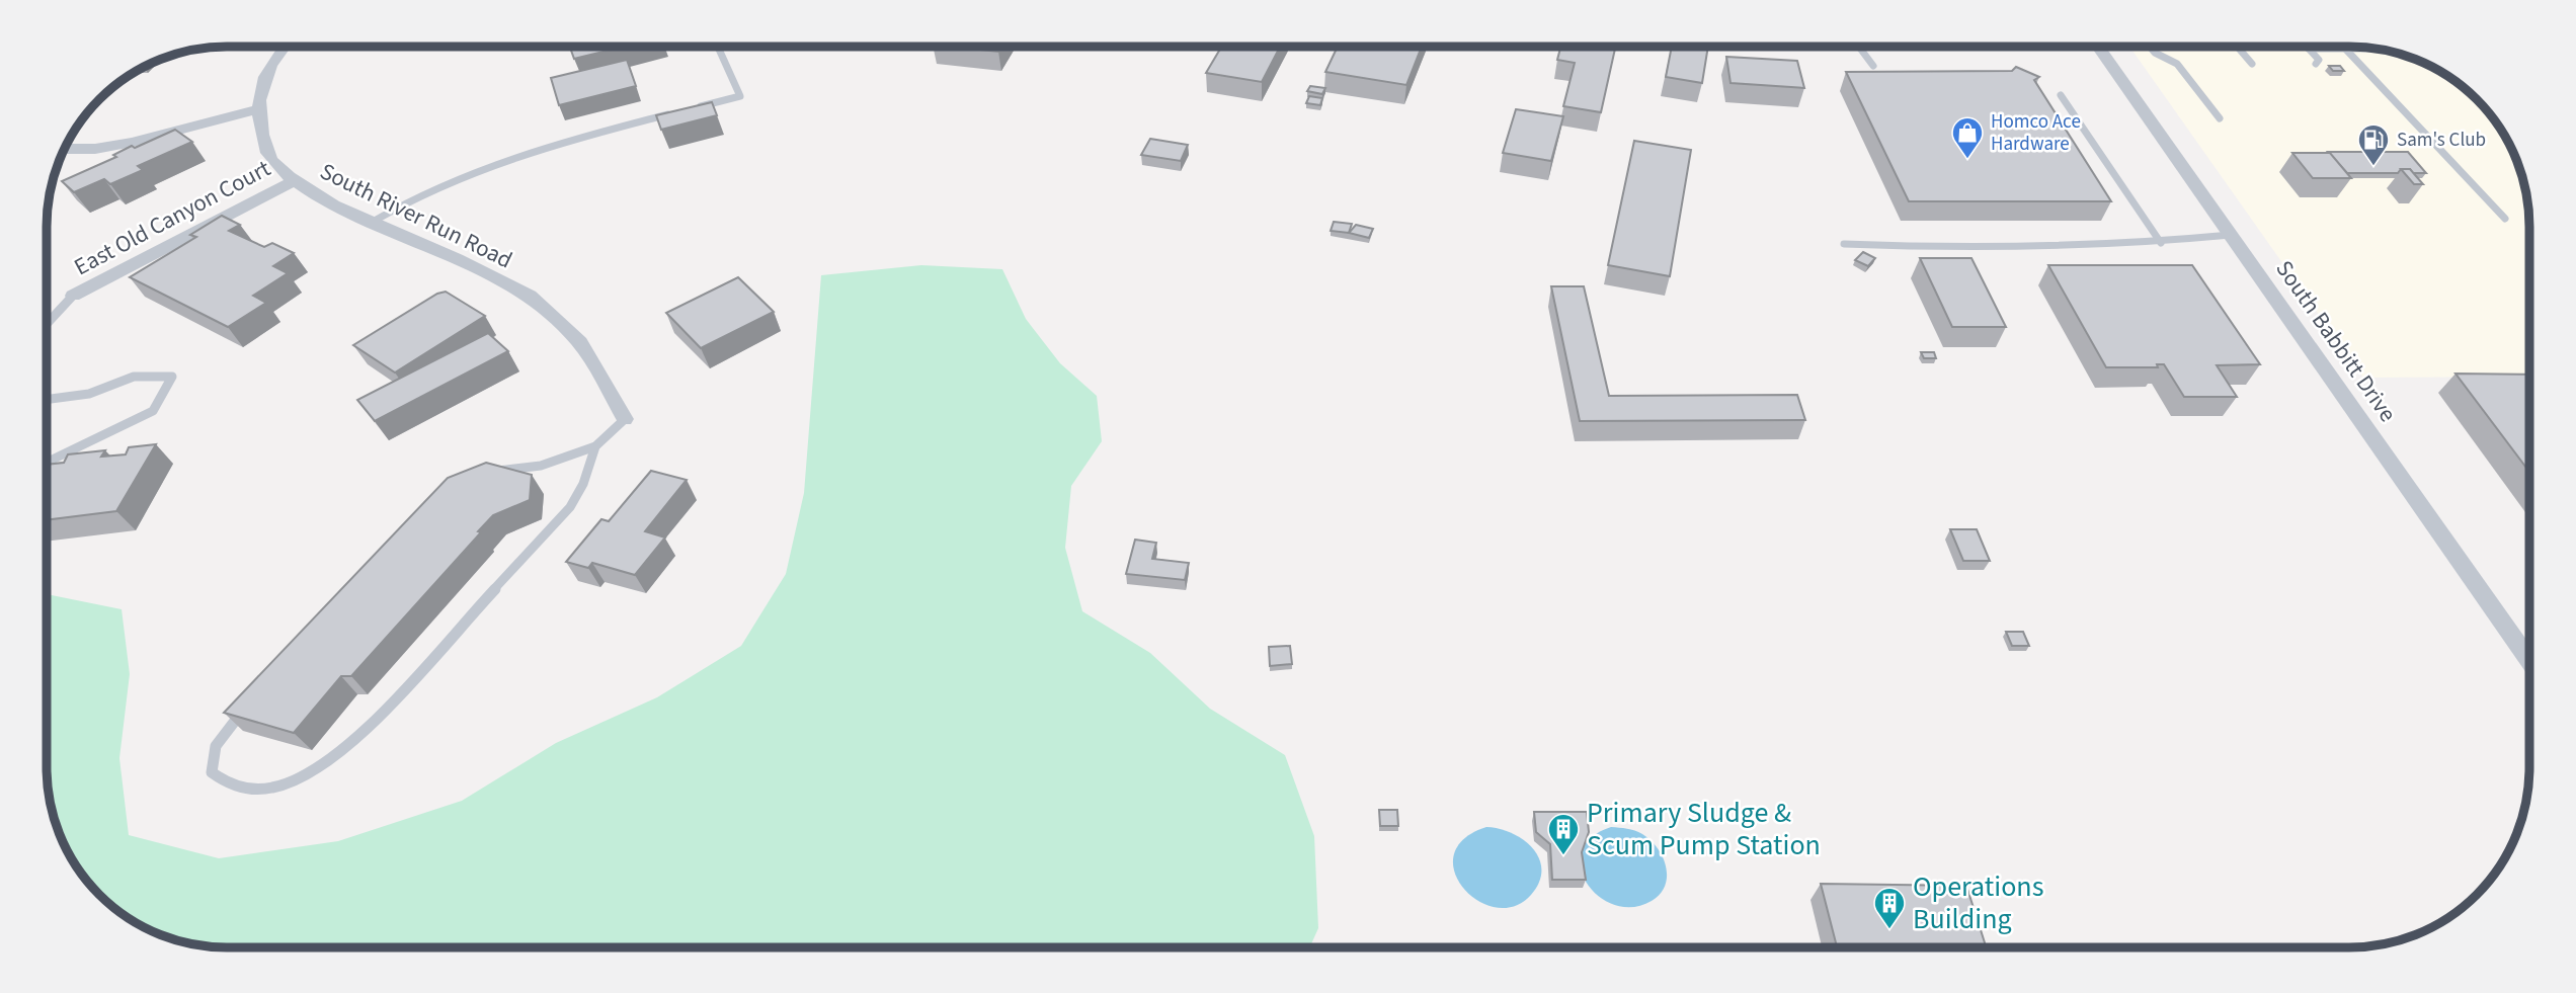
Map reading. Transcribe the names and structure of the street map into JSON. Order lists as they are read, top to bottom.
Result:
{
  "streets": {
    "street": ["South River Run Road", "East Old Canyon Court", "South Babbitt Drive"]
  },
  "crossings": [
    ["South River Run Road", "East Old Canyon Court"]
  ],
  "places": {
    "shop": ["Homco Ace Hardware"],
    "fuel station": ["Sam's Club"],
    "building": ["Primary Sludge & Scum Pump Station", "Operations Building"]
  }
}
